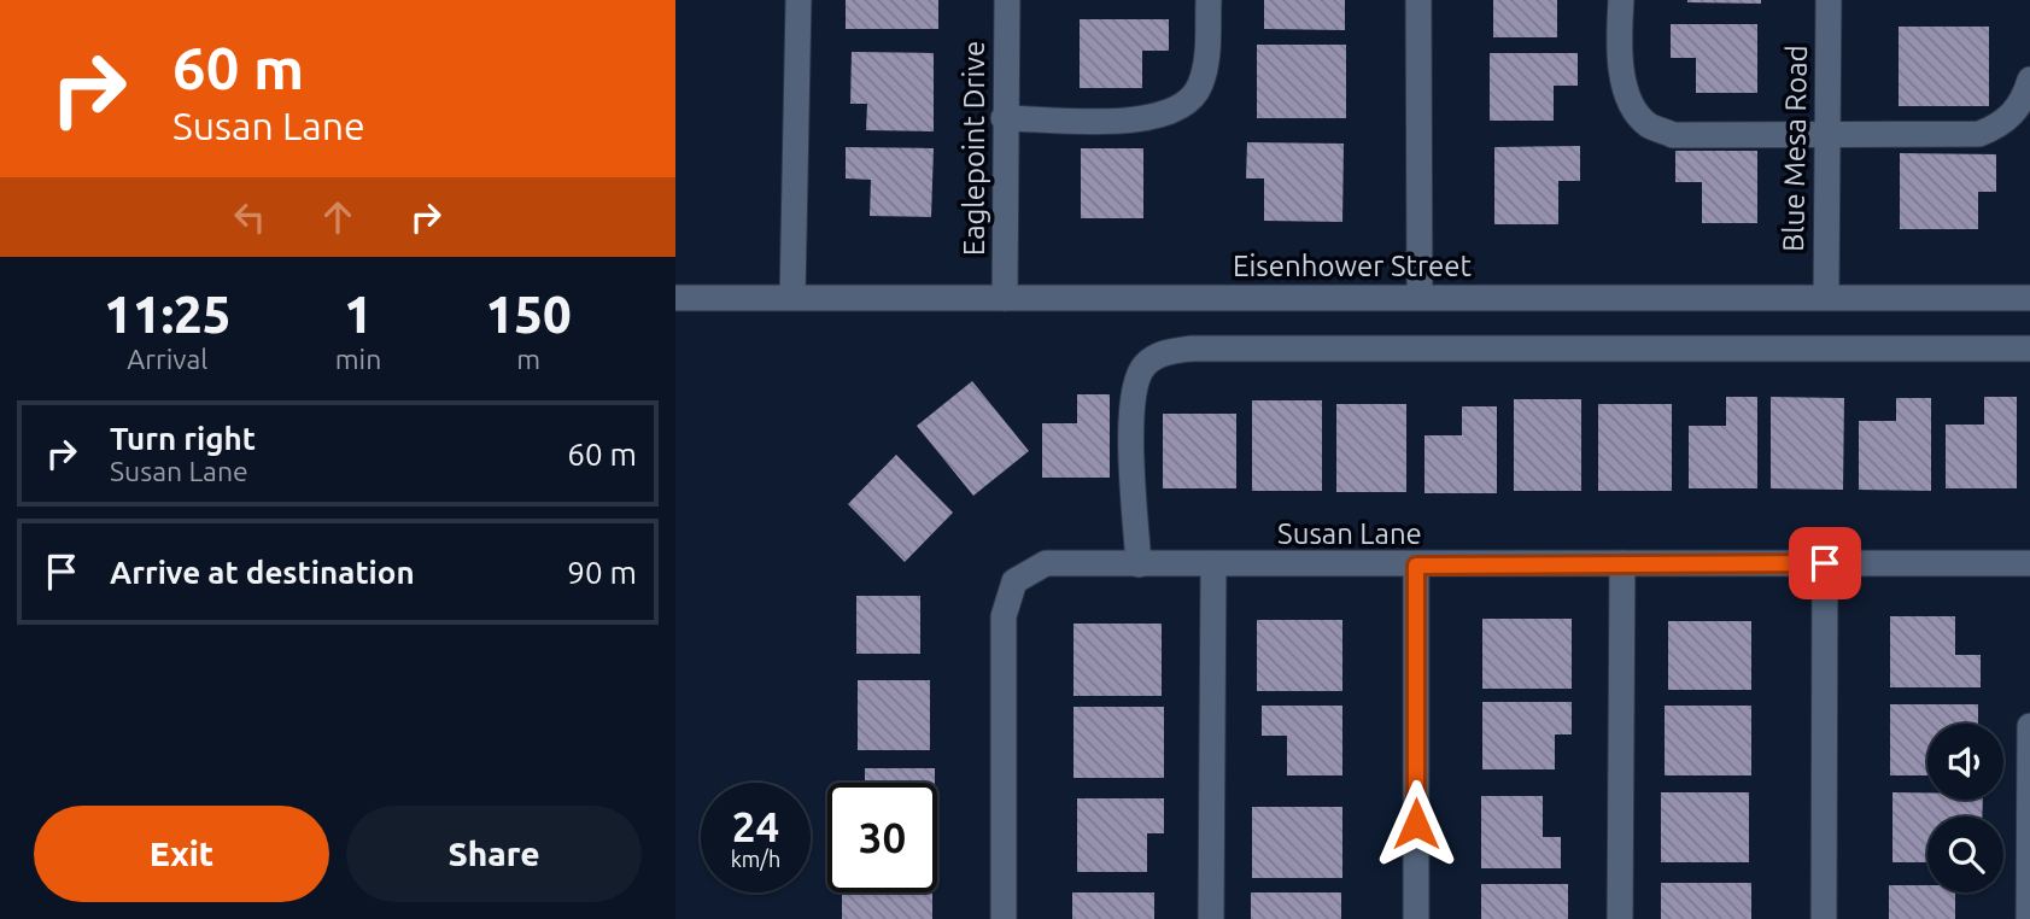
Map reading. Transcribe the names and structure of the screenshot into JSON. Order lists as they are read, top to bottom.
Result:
{
  "streets": {
    "street": [
      "Eaglepoint Drive",
      "Blue Mesa Road",
      "Eisenhower Street",
      "Susan Lane"
    ]
  },
  "crossings": [
    ["Eaglepoint Drive", "Eisenhower Street"],
    ["Blue Mesa Road", "Eisenhower Street"]
  ],
  "page": {
    "turn": ["60 m", "Susan Lane"],
    "eta": [
      "11:25",
      "Arrival",
      "1",
      "min",
      "150",
      "m"
    ],
    "list": [
      {
        "name": "Turn right",
        "note": "Susan Lane",
        "value": "60 m"
      },
      {
        "name": "Arrive at destination",
        "value": "90 m"
      }
    ],
    "speed": "24 km/h",
    "limit": "30",
    "buttons": ["Exit", "Share"]
  }
}
